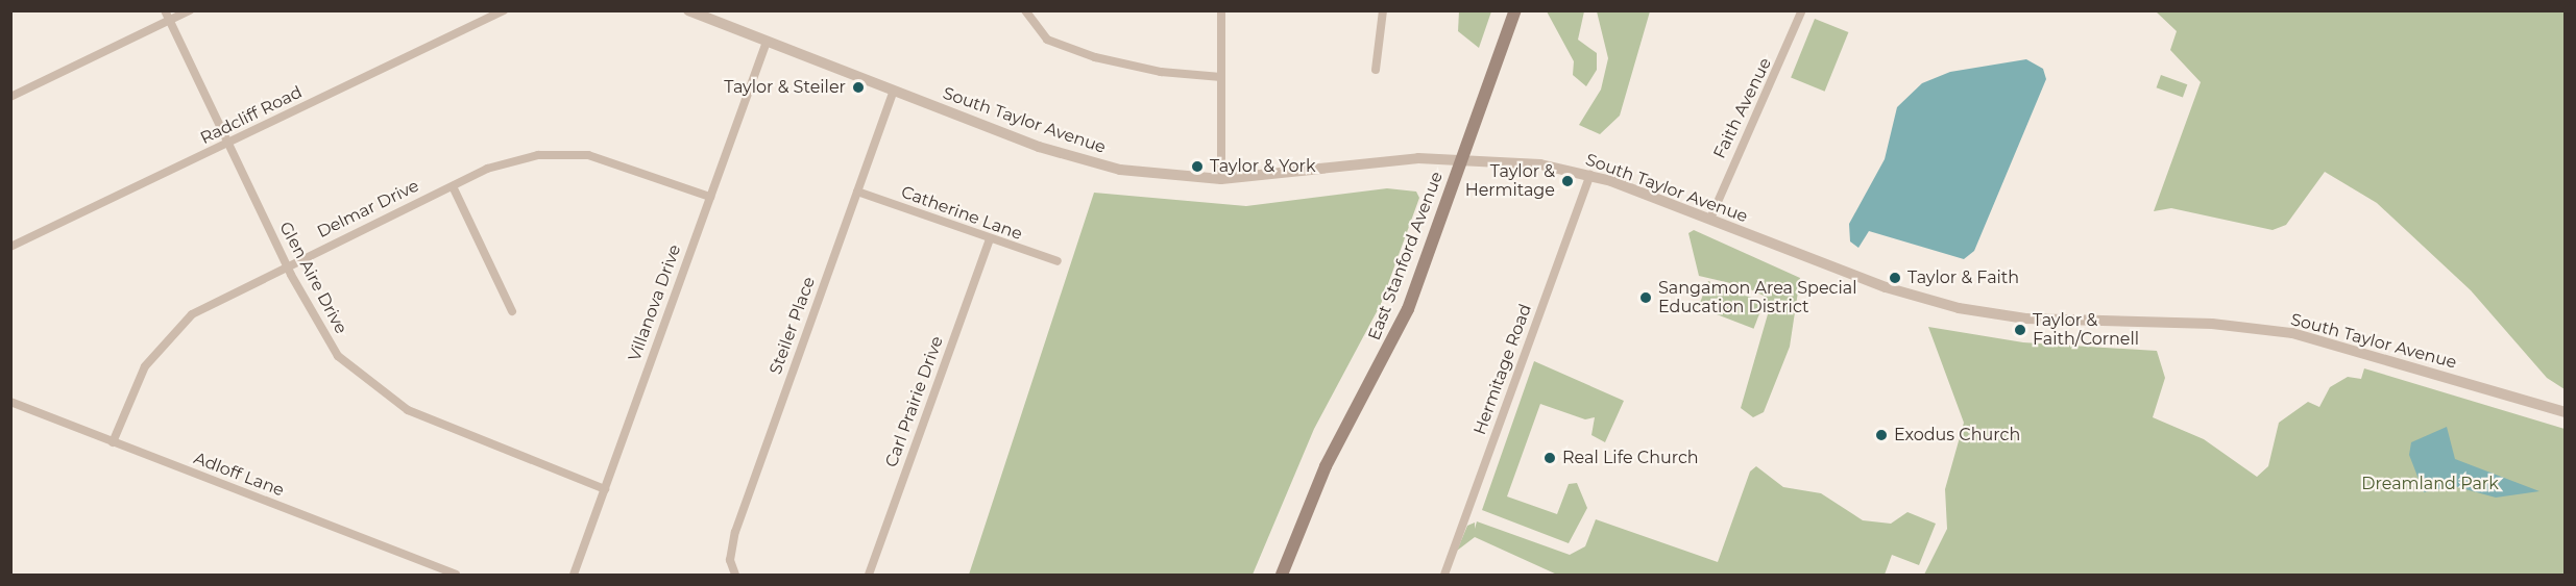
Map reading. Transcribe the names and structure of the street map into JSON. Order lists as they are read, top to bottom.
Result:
{
  "streets": {
    "main road": ["East Stanford Avenue"],
    "street": [
      "Faith Avenue",
      "Radcliff Road",
      "South Taylor Avenue",
      "Delmar Drive",
      "Catherine Lane",
      "Glen Aire Drive",
      "Villanova Drive",
      "Steiler Place",
      "Hermitage Road",
      "Carl Prairie Drive",
      "Adloff Lane"
    ]
  },
  "crossings": [
    ["Faith Avenue", "South Taylor Avenue"],
    ["Radcliff Road", "Glen Aire Drive"],
    ["South Taylor Avenue", "East Stanford Avenue"],
    ["South Taylor Avenue", "Villanova Drive"],
    ["South Taylor Avenue", "Steiler Place"],
    ["South Taylor Avenue", "Hermitage Road"],
    ["Delmar Drive", "Glen Aire Drive"],
    ["Delmar Drive", "Villanova Drive"],
    ["Delmar Drive", "Adloff Lane"],
    ["Catherine Lane", "Steiler Place"],
    ["Catherine Lane", "Carl Prairie Drive"],
    ["Glen Aire Drive", "Villanova Drive"]
  ],
  "parks": ["Dreamland Park"],
  "places": [
    "Taylor & Steiler",
    "Taylor & York",
    "Taylor & Hermitage",
    "Taylor & Faith",
    "Sangamon Area Special Education District",
    "Taylor & Faith/Cornell",
    "Exodus Church",
    "Real Life Church"
  ]
}
